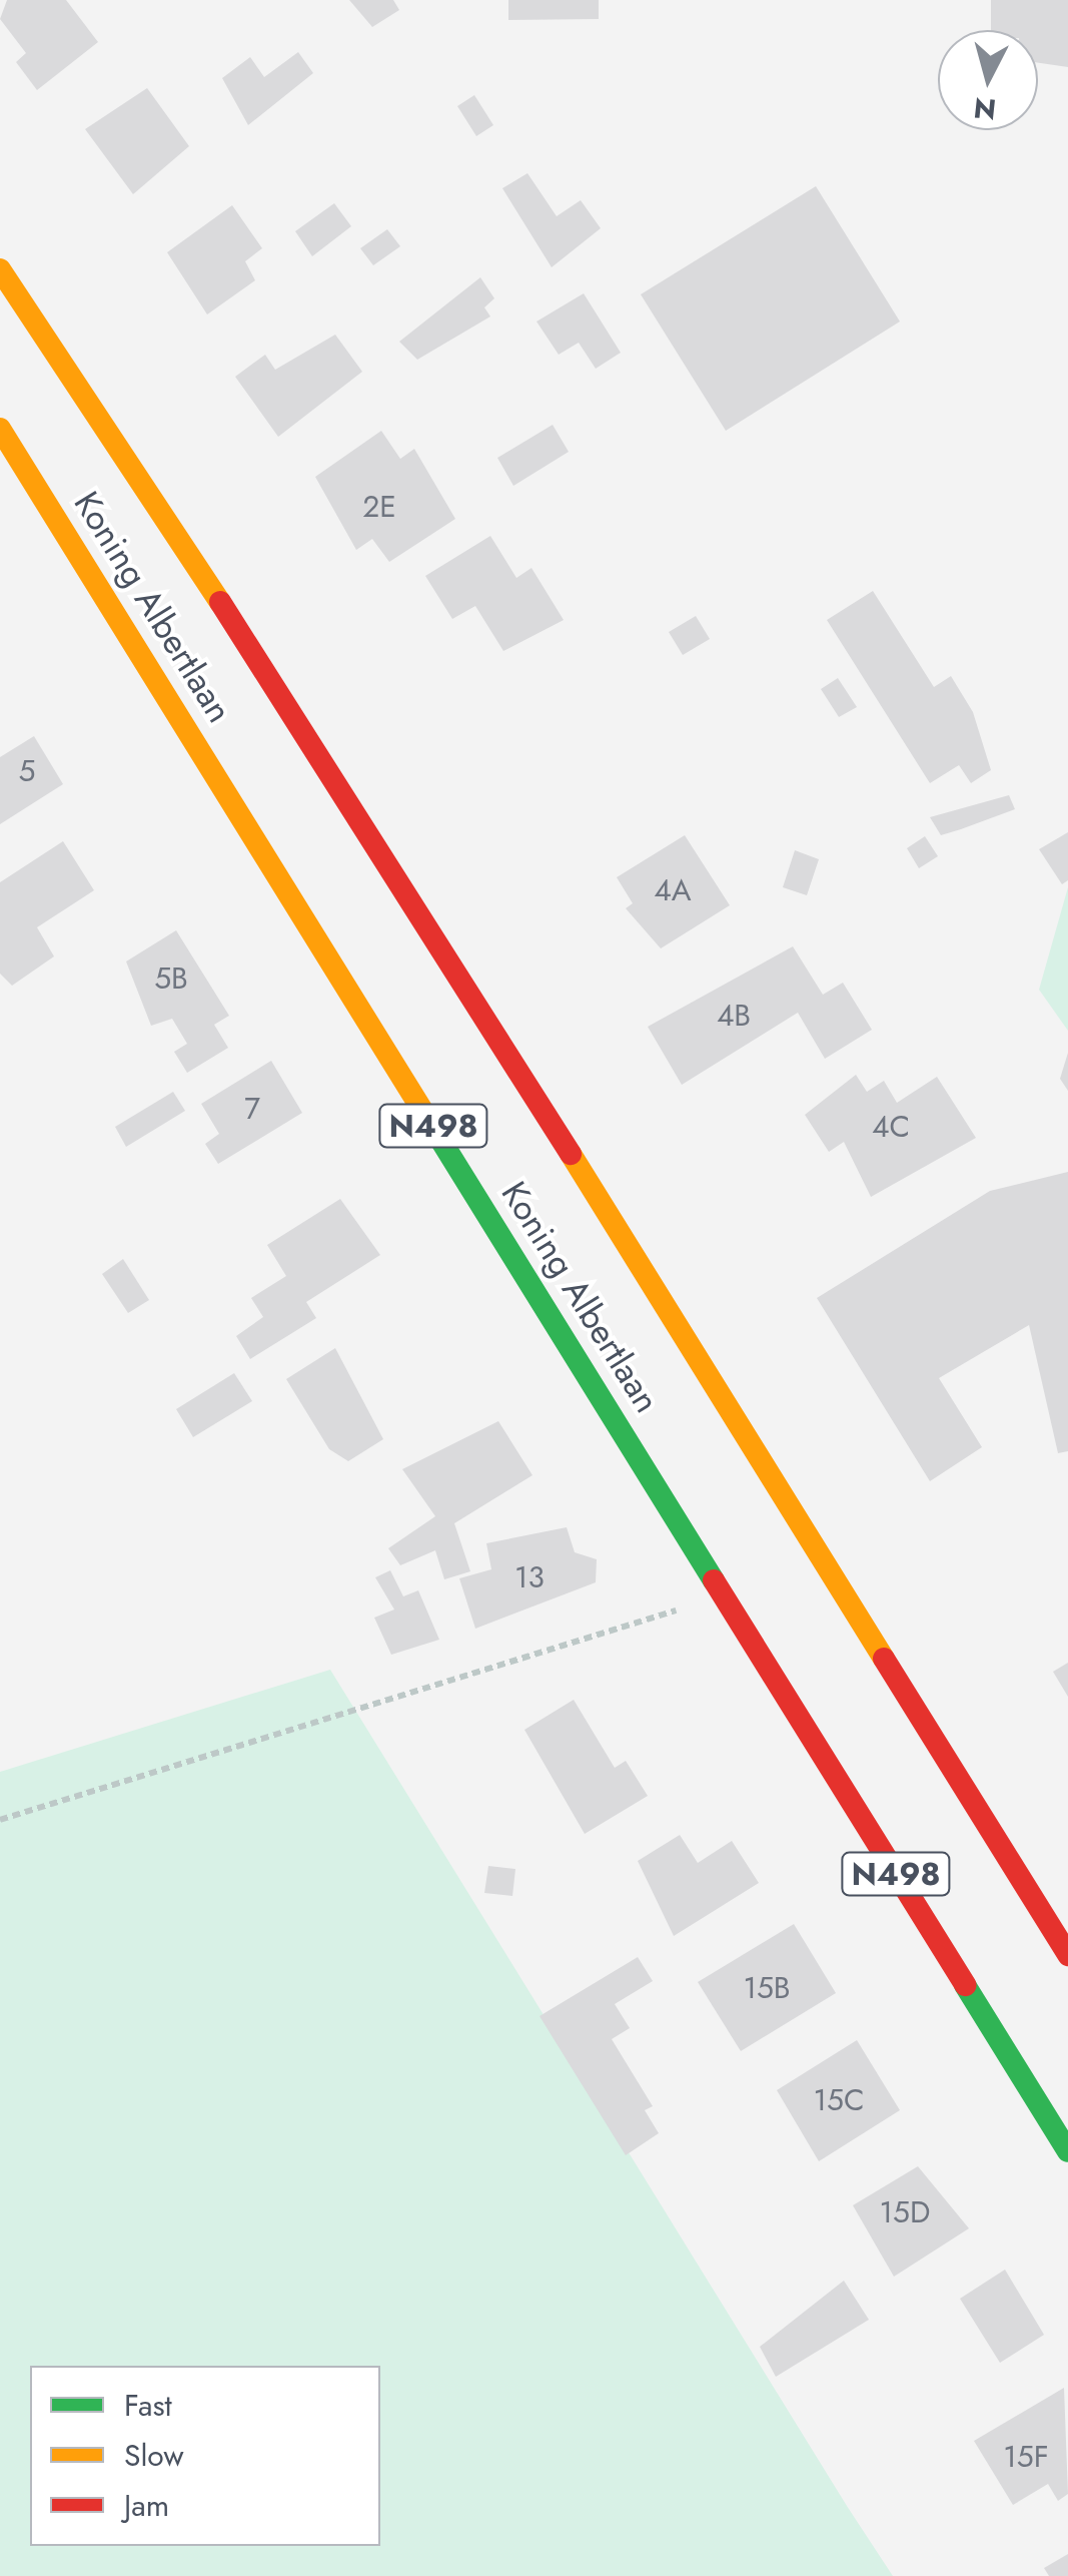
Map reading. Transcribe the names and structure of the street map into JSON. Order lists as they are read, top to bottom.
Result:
{
  "streets": {
    "main road": ["Koning Albertlaan", "N498"]
  },
  "house_numbers": [
    "2E",
    "5",
    "4A",
    "5B",
    "4B",
    "7",
    "4C",
    "13",
    "15B",
    "15C",
    "15D",
    "15F"
  ],
  "legend": ["Fast", "Slow", "Jam"],
  "north": "bottom"
}
